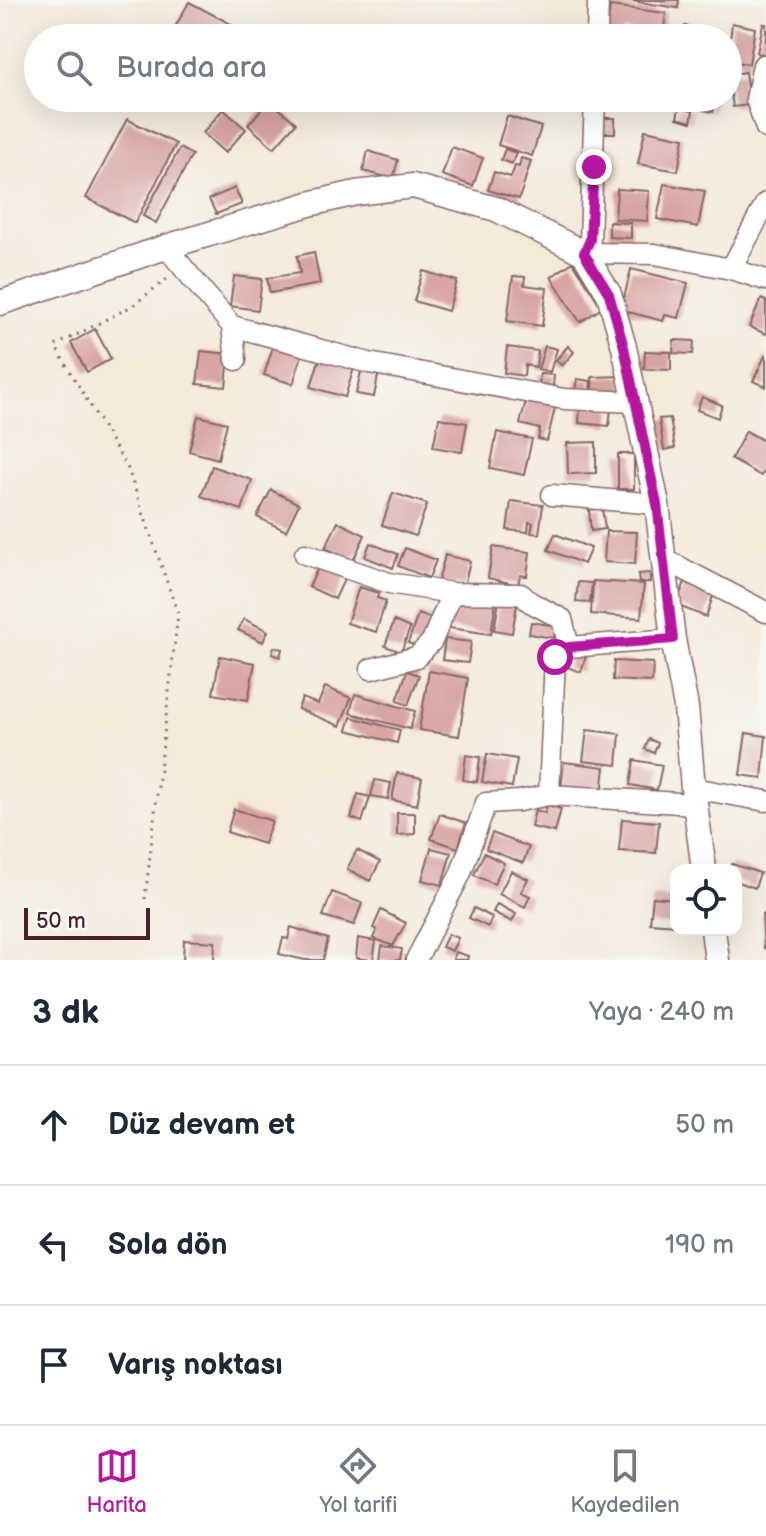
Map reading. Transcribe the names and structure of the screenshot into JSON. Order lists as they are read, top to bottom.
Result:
{
  "scale_bar": "50 m",
  "page": {
    "search": "Burada ara",
    "scale": "50 m",
    "heading": ["3 dk", "Yaya · 240 m"],
    "list": [
      ["Düz devam et", "50 m"],
      ["Sola dön", "190 m"],
      "Varış noktası"
    ],
    "nav": ["Harita", "Yol tarifi", "Kaydedilen"]
  }
}
